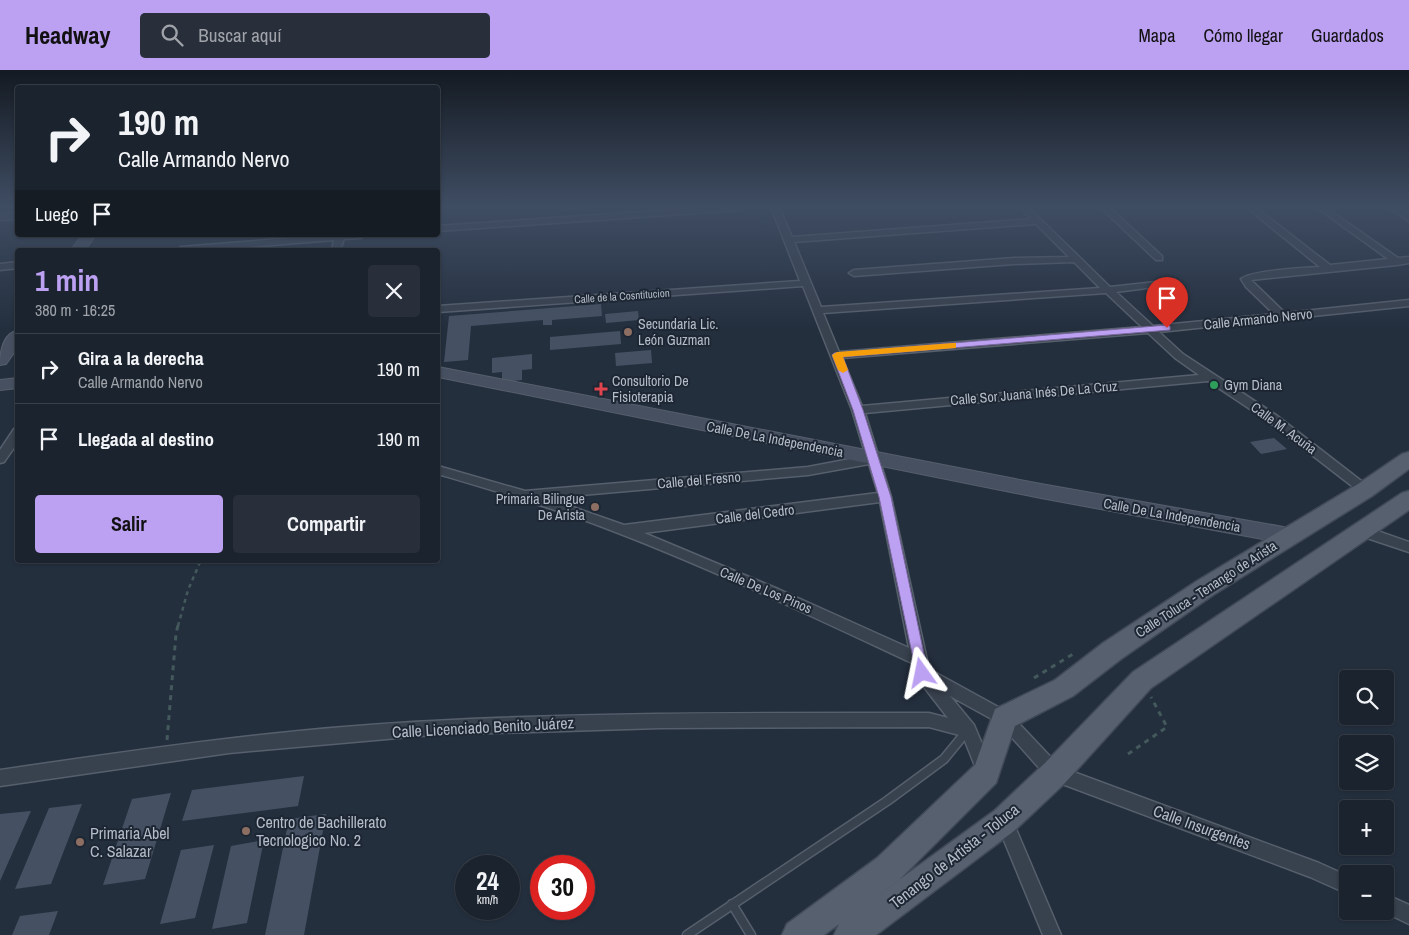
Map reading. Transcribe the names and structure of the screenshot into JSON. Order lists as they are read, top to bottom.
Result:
{
  "streets": {
    "main road": ["Calle Toluca - Tenango de Arista", "Tenango de Artista - Toluca"],
    "street": [
      "Calle de la Cosntitucion",
      "Calle Armando Nervo",
      "Calle Sor Juana Inés De La Cruz",
      "Calle M. Acuña",
      "Calle De La Independencia",
      "Calle del Fresno",
      "Calle del Cedro",
      "Calle De Los Pinos",
      "Calle Licenciado Benito Juárez",
      "Calle Insurgentes"
    ]
  },
  "crossings": [
    ["Calle Armando Nervo", "Calle M. Acuña"],
    ["Calle Sor Juana Inés De La Cruz", "Calle M. Acuña"],
    ["Calle M. Acuña", "Calle Toluca - Tenango de Arista"],
    ["Calle De La Independencia", "Calle del Fresno"],
    ["Calle De La Independencia", "Calle Toluca - Tenango de Arista"],
    ["Calle del Fresno", "Calle De Los Pinos"],
    ["Calle del Cedro", "Calle De Los Pinos"],
    ["Calle Toluca - Tenango de Arista", "Calle De Los Pinos"],
    ["Calle De Los Pinos", "Calle Insurgentes"],
    ["Calle De Los Pinos", "Tenango de Artista - Toluca"],
    ["Calle Insurgentes", "Tenango de Artista - Toluca"]
  ],
  "places": {
    "other": [
      "Secundaria Lic. León Guzman",
      "Gym Diana",
      "Primaria Bilingue De Arista",
      "Centro de Bachillerato Tecnologico No. 2",
      "Primaria Abel C. Salazar"
    ],
    "health": ["Consultorio De Fisioterapia"]
  },
  "page": {
    "header": "Headway",
    "search": "Buscar aquí",
    "nav": ["Mapa", "Cómo llegar", "Guardados"],
    "turn": ["190 m", "Calle Armando Nervo"],
    "then": "Luego",
    "heading": ["1 min", "380 m · 16:25"],
    "list": [
      {
        "name": "Gira a la derecha",
        "note": "Calle Armando Nervo",
        "value": "190 m"
      },
      {
        "name": "Llegada al destino",
        "value": "190 m"
      }
    ],
    "buttons": ["Salir", "Compartir"],
    "map_buttons": ["+", "−"],
    "speed": "24 km/h",
    "limit": "30"
  }
}
